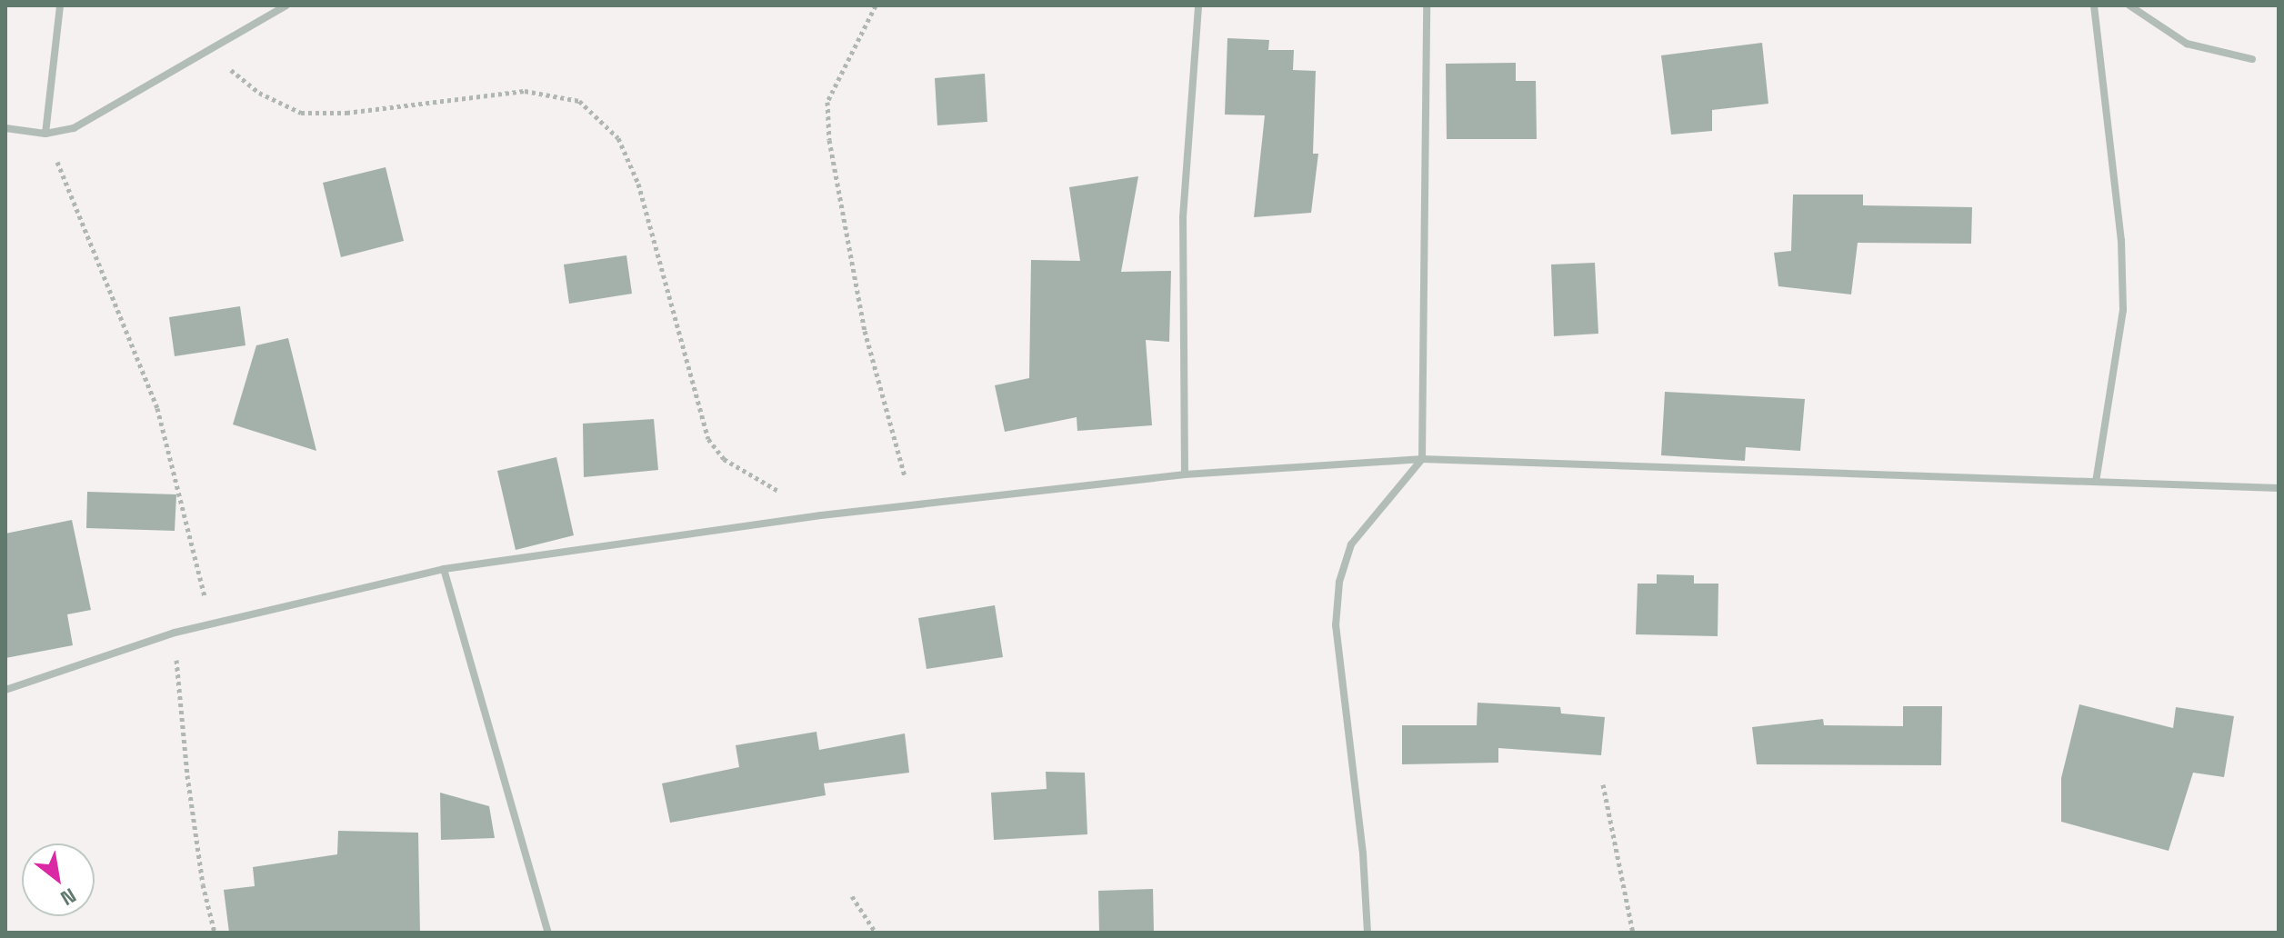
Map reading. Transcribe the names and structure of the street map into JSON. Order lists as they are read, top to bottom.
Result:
{
  "north": "bottom right"
}
